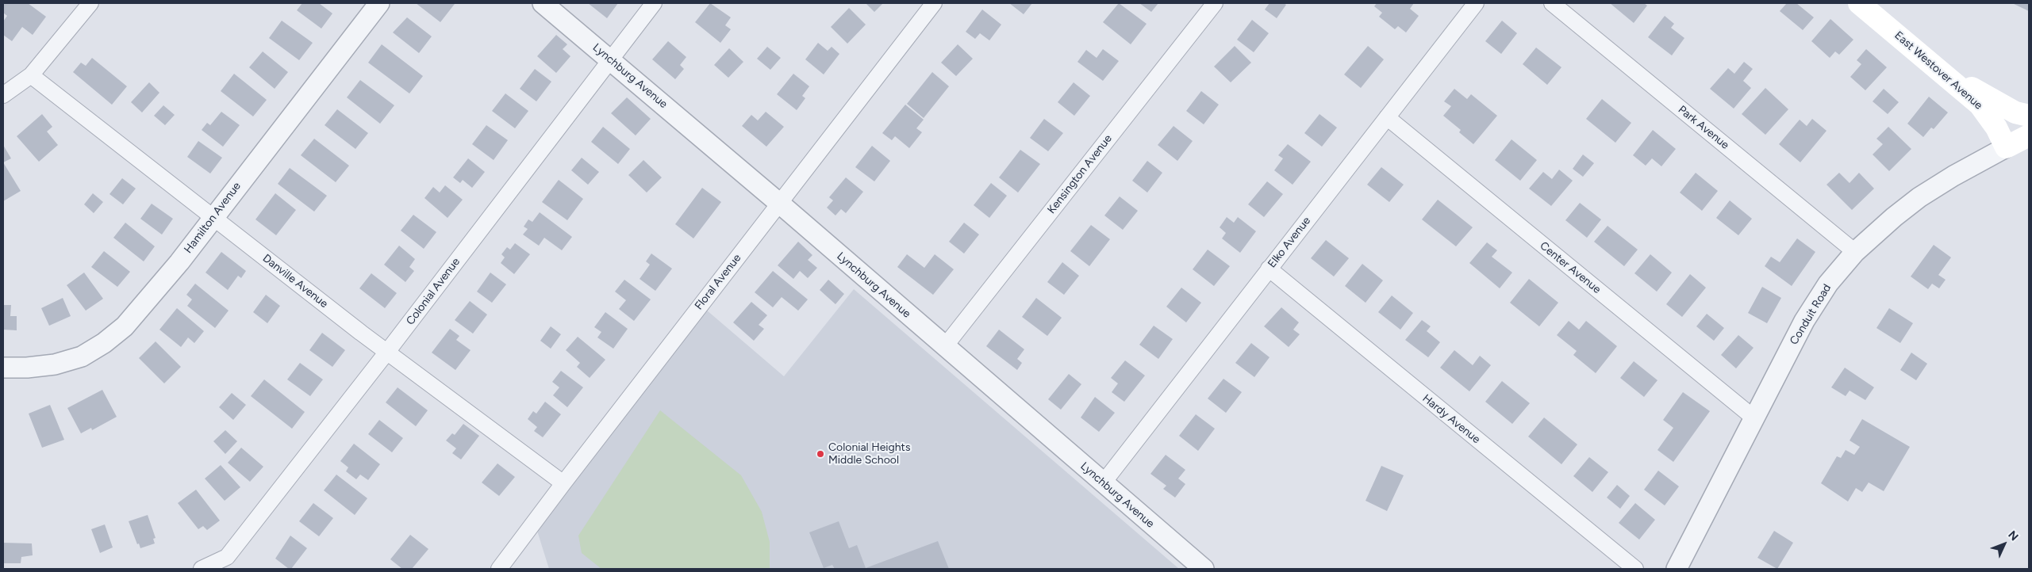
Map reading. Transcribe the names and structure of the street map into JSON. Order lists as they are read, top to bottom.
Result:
{
  "streets": {
    "main road": ["East Westover Avenue", "Conduit Road"],
    "street": [
      "Lynchburg Avenue",
      "Park Avenue",
      "Kensington Avenue",
      "Hamilton Avenue",
      "Elko Avenue",
      "Center Avenue",
      "Danville Avenue",
      "Floral Avenue",
      "Colonial Avenue",
      "Hardy Avenue"
    ]
  },
  "crossings": [
    ["East Westover Avenue", "Conduit Road"],
    ["Lynchburg Avenue", "Kensington Avenue"],
    ["Lynchburg Avenue", "Elko Avenue"],
    ["Lynchburg Avenue", "Floral Avenue"],
    ["Lynchburg Avenue", "Colonial Avenue"],
    ["Park Avenue", "Conduit Road"],
    ["Hamilton Avenue", "Danville Avenue"],
    ["Elko Avenue", "Center Avenue"],
    ["Elko Avenue", "Hardy Avenue"],
    ["Center Avenue", "Conduit Road"],
    ["Danville Avenue", "Floral Avenue"],
    ["Danville Avenue", "Colonial Avenue"]
  ],
  "places": ["Colonial Heights Middle School"],
  "north": "top right"
}
